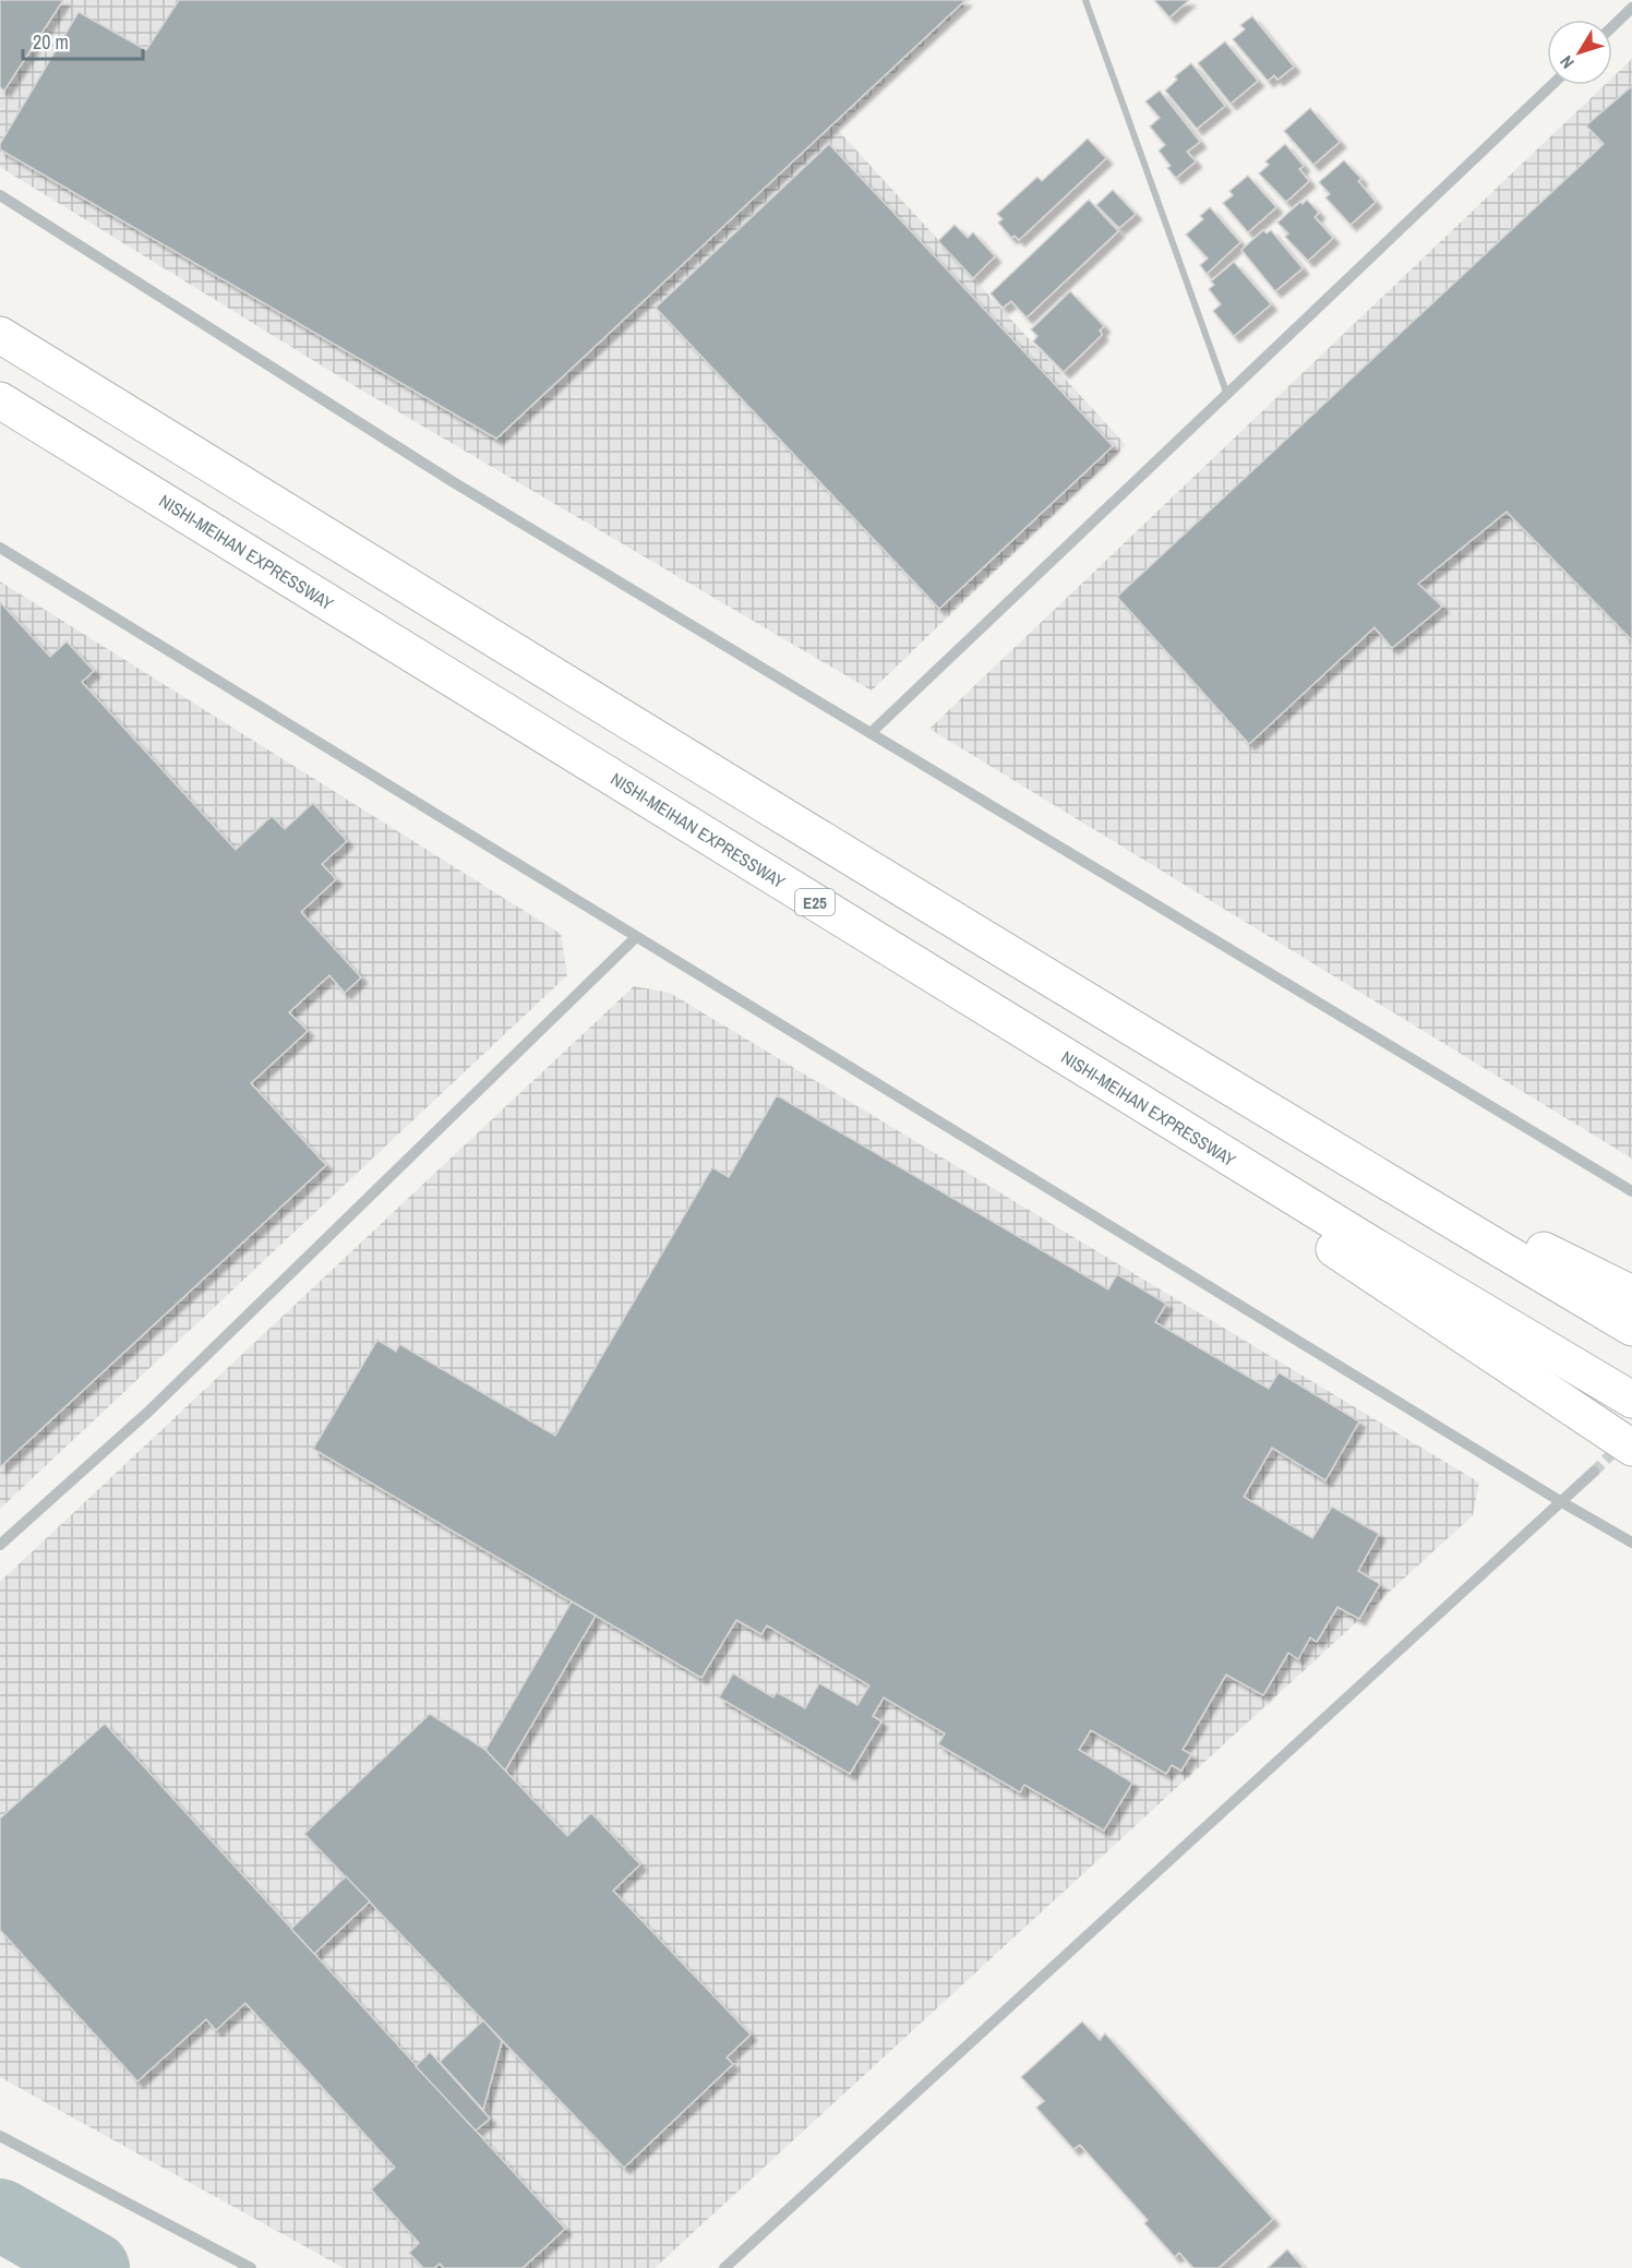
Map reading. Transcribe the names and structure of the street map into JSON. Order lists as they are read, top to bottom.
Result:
{
  "streets": {
    "highway": ["NISHI-MEIHAN EXPRESSWAY", "E25"]
  },
  "scale_bar": "20 m",
  "north": "bottom left"
}
